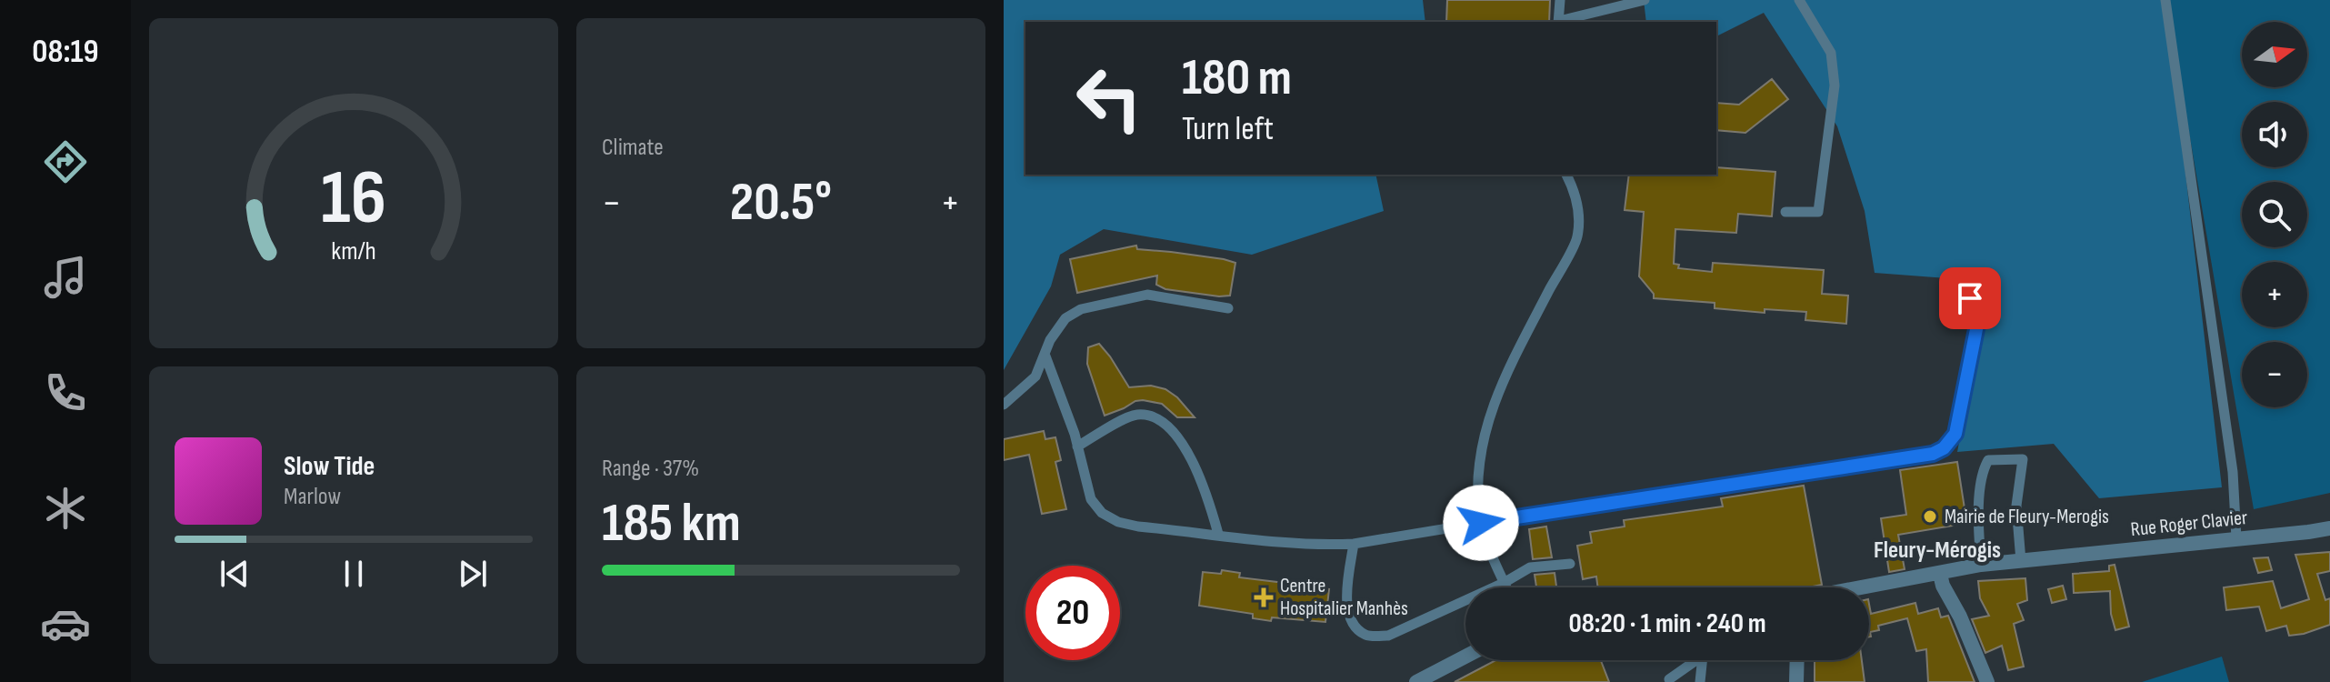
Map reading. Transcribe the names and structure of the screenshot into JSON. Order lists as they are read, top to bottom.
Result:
{
  "streets": {
    "street": ["Rue Roger Clavier"]
  },
  "districts": ["Fleury-Mérogis"],
  "places": {
    "other": ["Mairie de Fleury-Merogis"],
    "health": ["Centre Hospitalier Manhès"]
  },
  "north": "right",
  "page": {
    "tabs": "08:19",
    "tile": [
      "Climate",
      ["Range · 37%", "185 km"]
    ],
    "map_buttons": ["+", "−"],
    "turn": ["180 m", "Turn left"],
    "heat": ["−", "20.5°", "+"],
    "song": ["Slow Tide", "Marlow"],
    "limit": "20",
    "trip": "08:20 · 1 min · 240 m",
    "gauge": ["16", "km/h"]
  }
}
